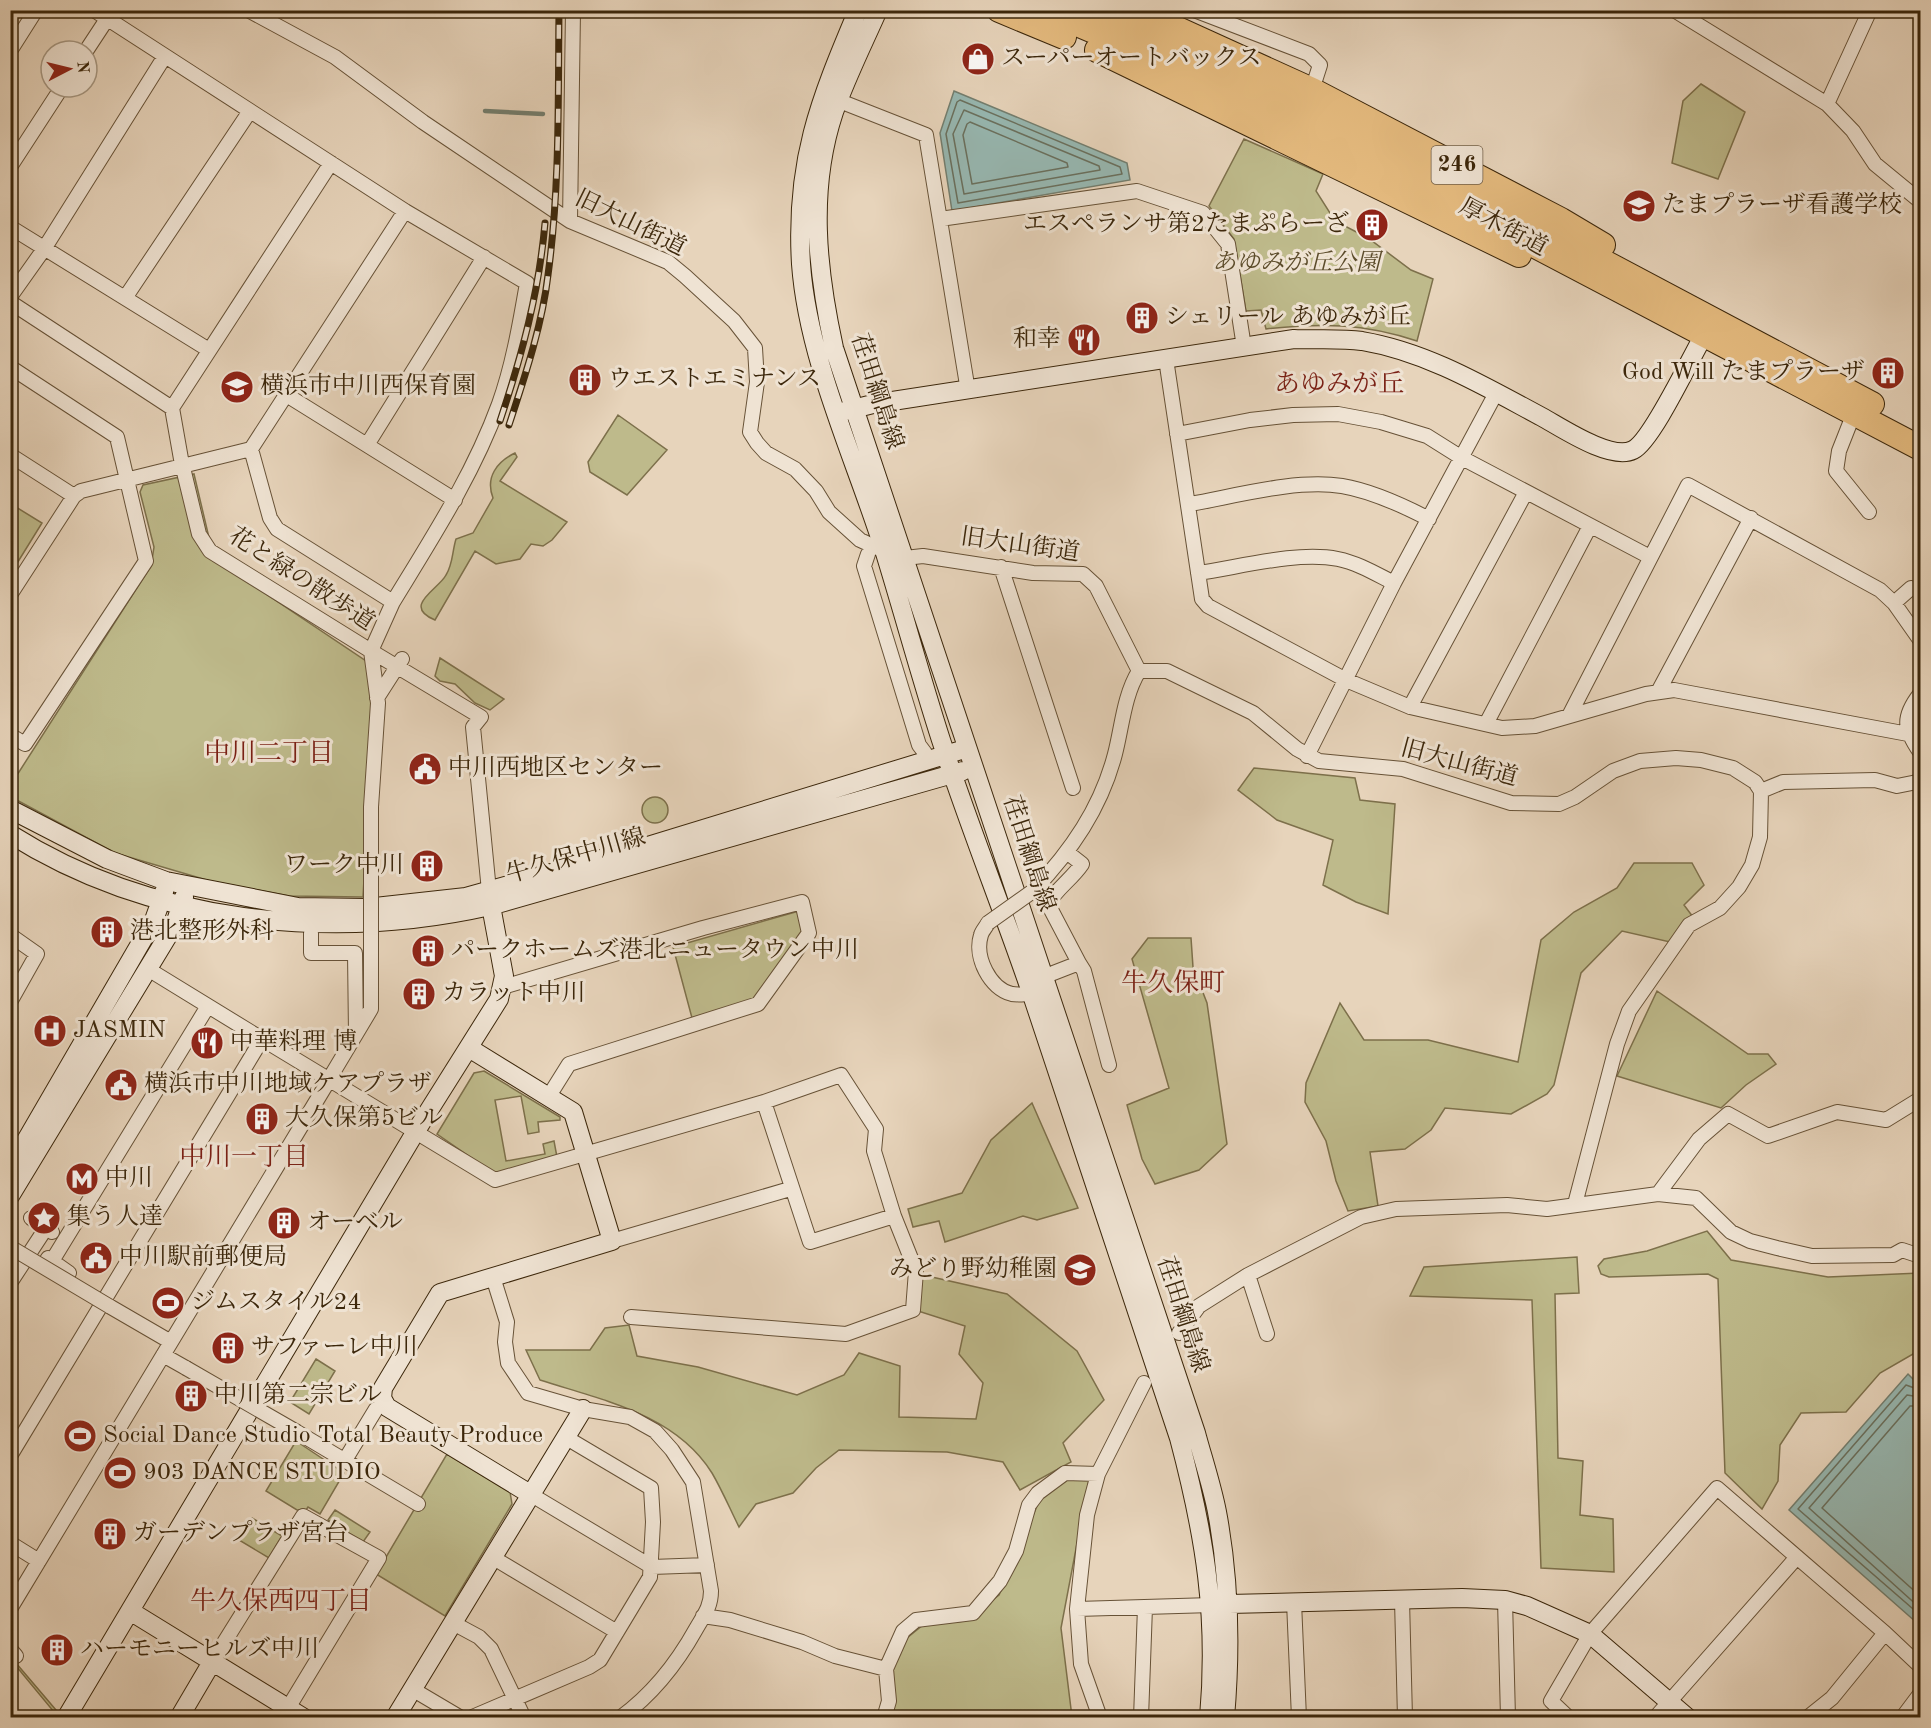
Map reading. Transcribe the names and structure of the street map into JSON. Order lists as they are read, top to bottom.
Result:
{
  "streets": {
    "highway": ["246", "厚木街道"],
    "street": [
      "旧大山街道",
      "荏田綱島線",
      "花と緑の散歩道",
      "牛久保中川線"
    ]
  },
  "crossings": [
    ["246", "厚木街道"],
    ["旧大山街道", "荏田綱島線"],
    ["荏田綱島線", "牛久保中川線"]
  ],
  "districts": [
    "あゆみが丘",
    "中川二丁目",
    "牛久保町",
    "中川一丁目",
    "牛久保西四丁目"
  ],
  "parks": ["あゆみが丘公園"],
  "places": {
    "shop": ["スーパーオートバックス"],
    "school or university": ["たまプラーザ看護学校", "横浜市中川西保育園", "みどり野幼稚園"],
    "building": [
      "エスペランサ第2たまぷらーざ",
      "シェリール あゆみが丘",
      "God Will たまプラーザ",
      "ウエストエミナンス",
      "ワーク中川",
      "港北整形外科",
      "パークホームズ港北ニュータウン中川",
      "カラット中川",
      "大久保第5ビル",
      "オーベル",
      "サファーレ中川",
      "中川第二宗ビル",
      "ガーデンプラザ宮台",
      "ハーモニーヒルズ中川"
    ],
    "restaurant": ["和幸", "中華料理 博"],
    "public building": ["中川西地区センター", "横浜市中川地域ケアプラザ", "中川駅前郵便局"],
    "hospital": ["JASMIN"],
    "metro station": ["中川"],
    "place": ["集う人達"],
    "sports": ["ジムスタイル24", "Social Dance Studio Total Beauty Produce", "903 DANCE STUDIO"]
  },
  "north": "right"
}
